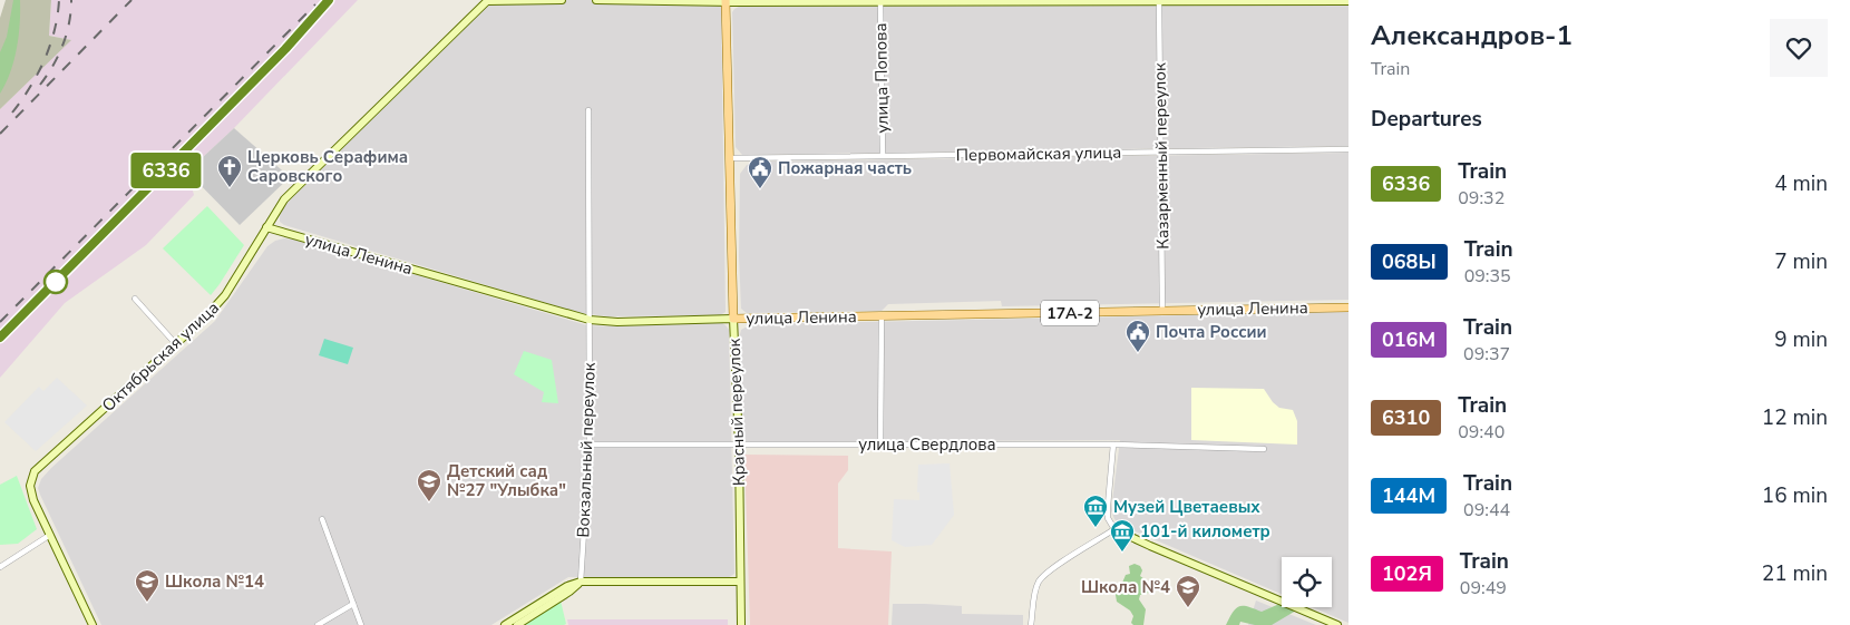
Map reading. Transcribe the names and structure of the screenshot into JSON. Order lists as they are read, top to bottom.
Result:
{
  "streets": {
    "main road": [
      "улица Ленина",
      "17А-2",
      "Октябрьская улица",
      "Красный переулок"
    ],
    "street": [
      "улица Попова",
      "Первомайская улица",
      "Казарменный переулок",
      "улица Свердлова",
      "Вокзальный переулок"
    ]
  },
  "crossings": [
    ["улица Попова", "Первомайская улица"],
    ["Первомайская улица", "Казарменный переулок"],
    ["Первомайская улица", "Красный переулок"],
    ["Казарменный переулок", "улица Ленина"],
    ["улица Ленина", "Октябрьская улица"],
    ["улица Ленина", "Красный переулок"],
    ["улица Ленина", "Вокзальный переулок"],
    ["Красный переулок", "улица Свердлова"],
    ["улица Свердлова", "Вокзальный переулок"]
  ],
  "places": {
    "church": ["Церковь Серафима Саровского"],
    "public building": ["Пожарная часть", "Почта России"],
    "school or university": ["Детский сад №27 \"Улыбка\"", "Школа №14", "Школа №4"],
    "museum": ["Музей Цветаевых", "101-й километр"]
  },
  "page": {
    "on_map": "6336",
    "heading": [
      ["Александров-1", "Train"],
      "Departures"
    ],
    "list": [
      {
        "mark": "6336",
        "name": "Train",
        "note": "09:32",
        "value": "4 min"
      },
      {
        "mark": "068Ы",
        "name": "Train",
        "note": "09:35",
        "value": "7 min"
      },
      {
        "mark": "016М",
        "name": "Train",
        "note": "09:37",
        "value": "9 min"
      },
      {
        "mark": "6310",
        "name": "Train",
        "note": "09:40",
        "value": "12 min"
      },
      {
        "mark": "144М",
        "name": "Train",
        "note": "09:44",
        "value": "16 min"
      },
      {
        "mark": "102Я",
        "name": "Train",
        "note": "09:49",
        "value": "21 min"
      }
    ]
  }
}
